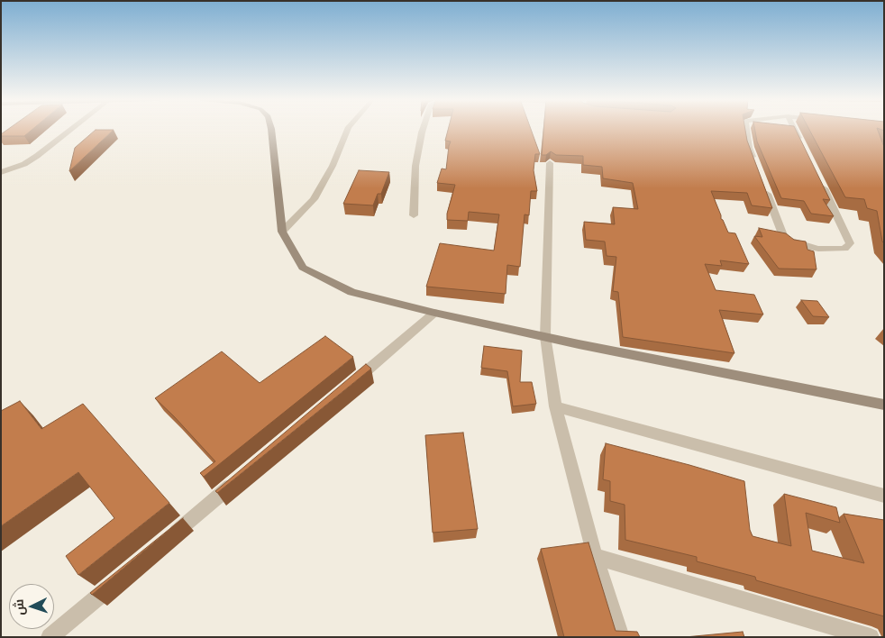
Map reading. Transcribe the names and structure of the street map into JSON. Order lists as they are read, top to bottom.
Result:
{
  "north": "left"
}
